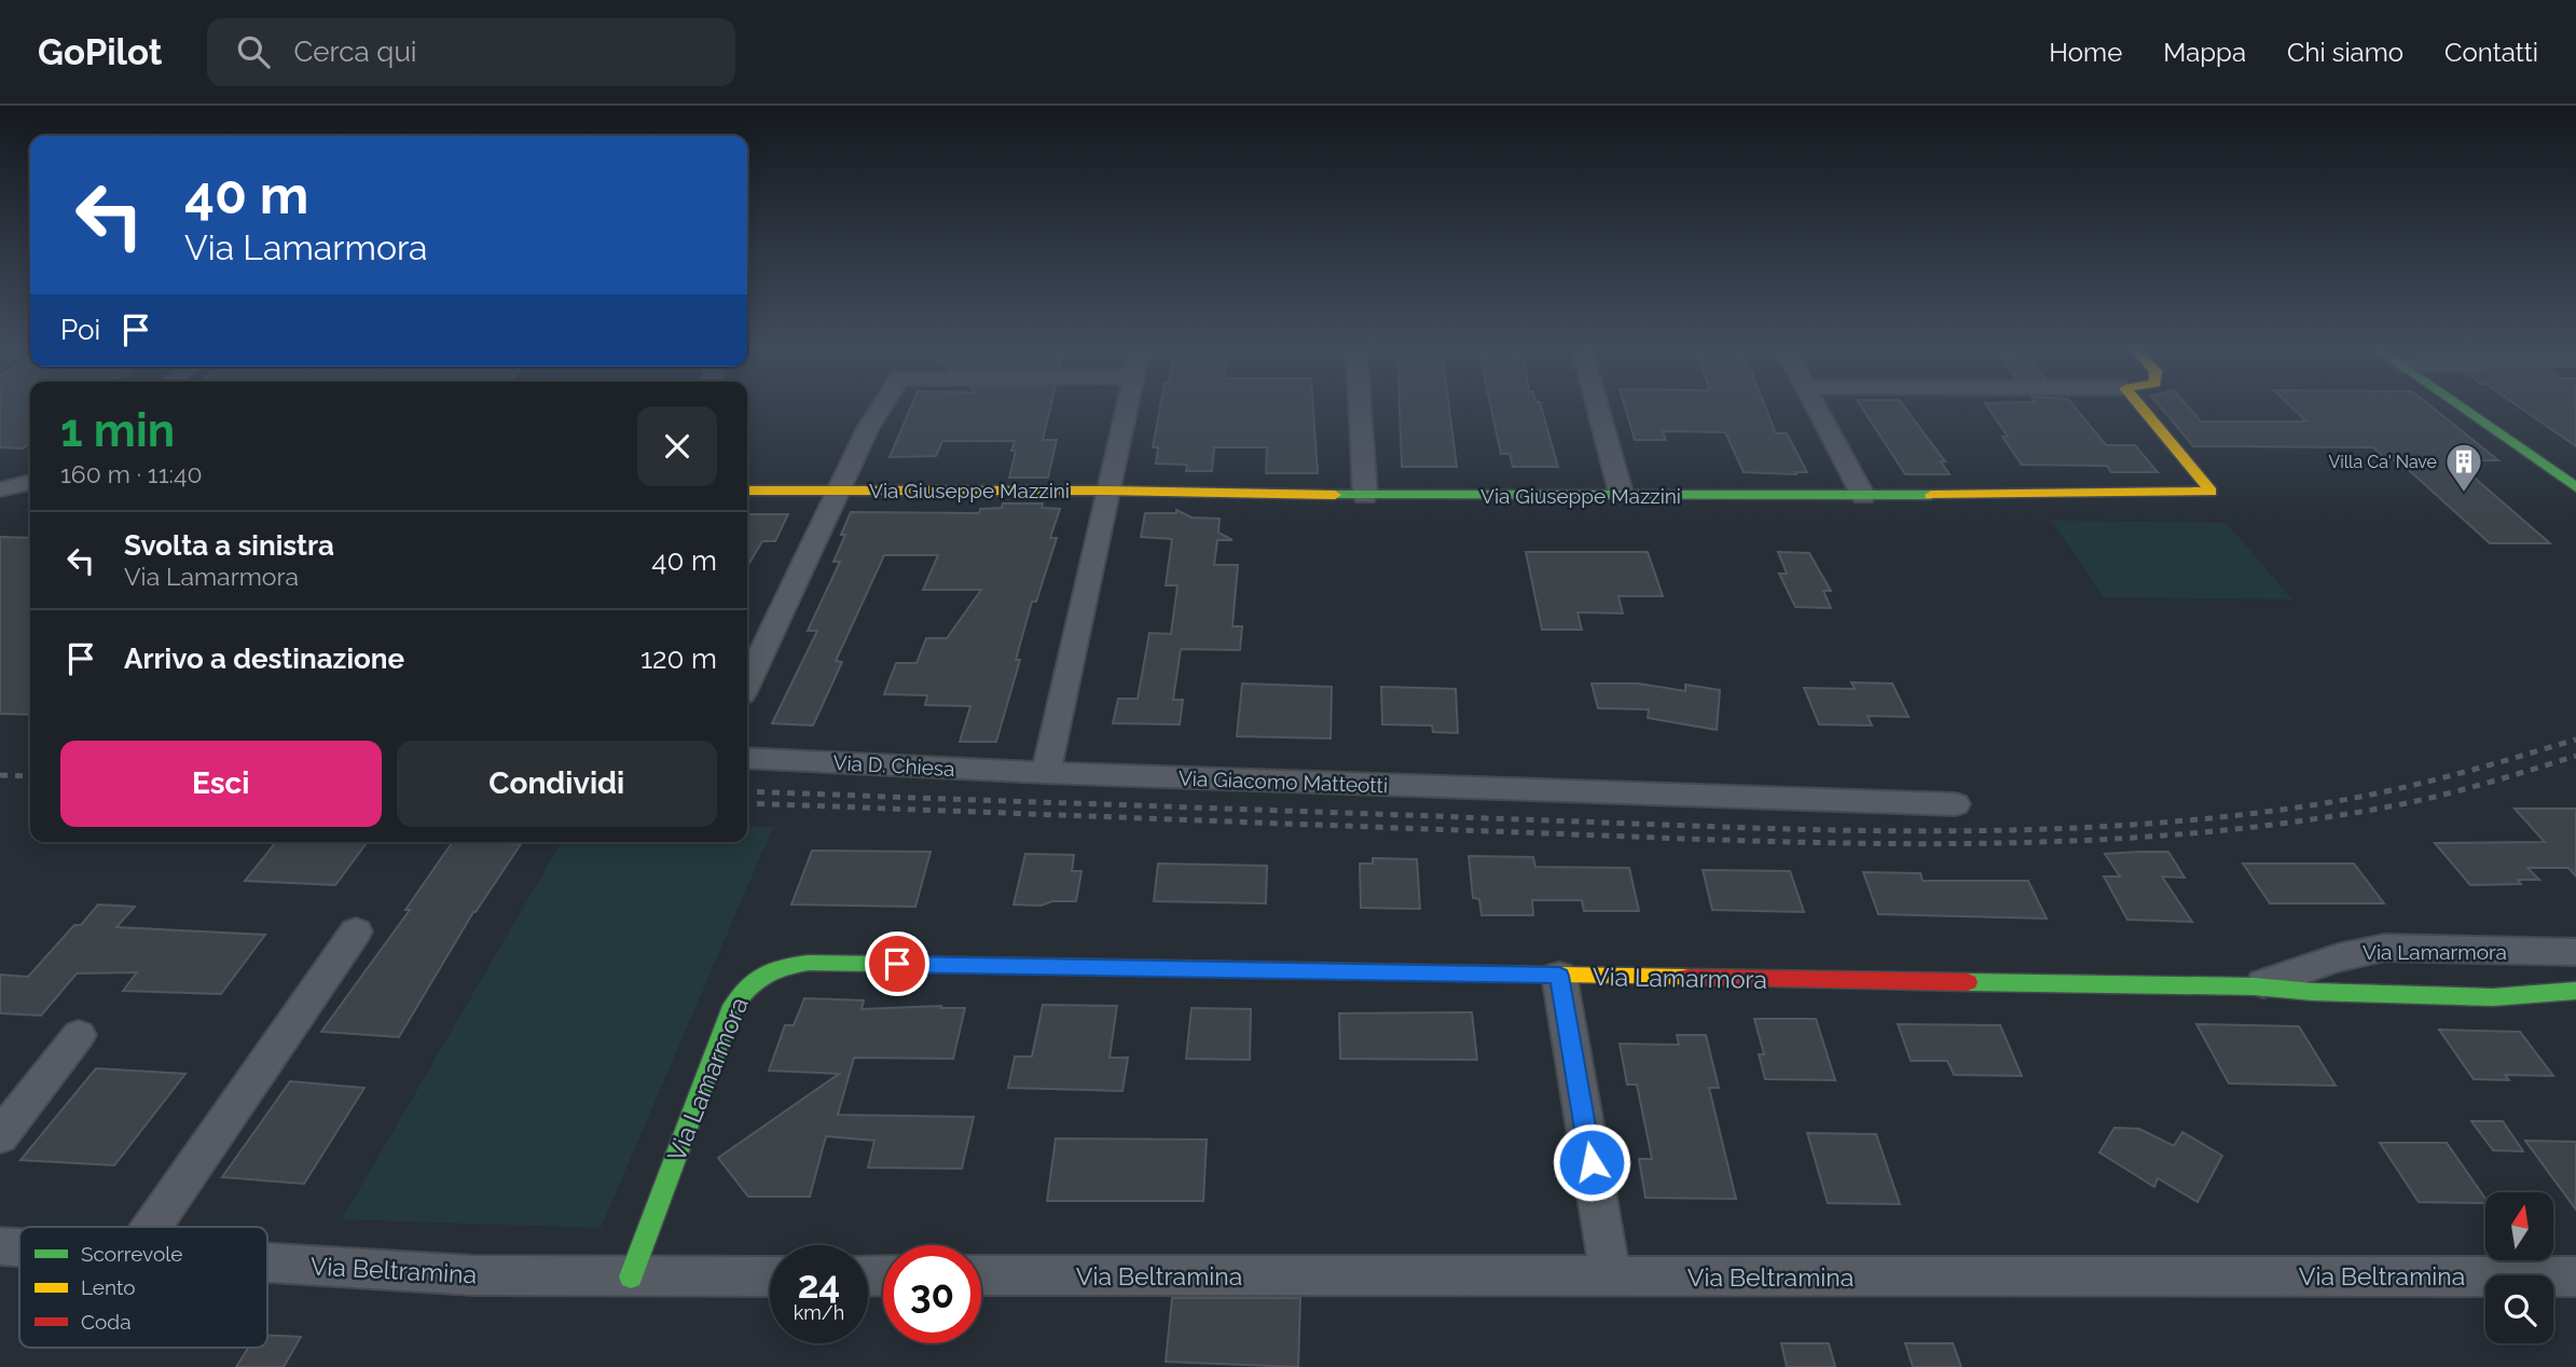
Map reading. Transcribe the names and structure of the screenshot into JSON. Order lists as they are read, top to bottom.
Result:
{
  "streets": {
    "street": [
      "Via Giuseppe Mazzini",
      "Via D. Chiesa",
      "Via Giacomo Matteotti",
      "Via Lamarmora",
      "Via Beltramina"
    ]
  },
  "crossings": [
    ["Via D. Chiesa", "Via Giacomo Matteotti"],
    ["Via Lamarmora", "Via Beltramina"]
  ],
  "places": {
    "building": ["Villa Ca' Nave"]
  },
  "legend": ["Scorrevole", "Lento", "Coda"],
  "north": "top",
  "page": {
    "header": "GoPilot",
    "search": "Cerca qui",
    "nav": [
      "Home",
      "Mappa",
      "Chi siamo",
      "Contatti"
    ],
    "turn": ["40 m", "Via Lamarmora"],
    "then": "Poi",
    "heading": ["1 min", "160 m · 11:40"],
    "list": [
      {
        "name": "Svolta a sinistra",
        "note": "Via Lamarmora",
        "value": "40 m"
      },
      {
        "name": "Arrivo a destinazione",
        "value": "120 m"
      }
    ],
    "buttons": ["Esci", "Condividi"],
    "speed": "24 km/h",
    "limit": "30"
  }
}
